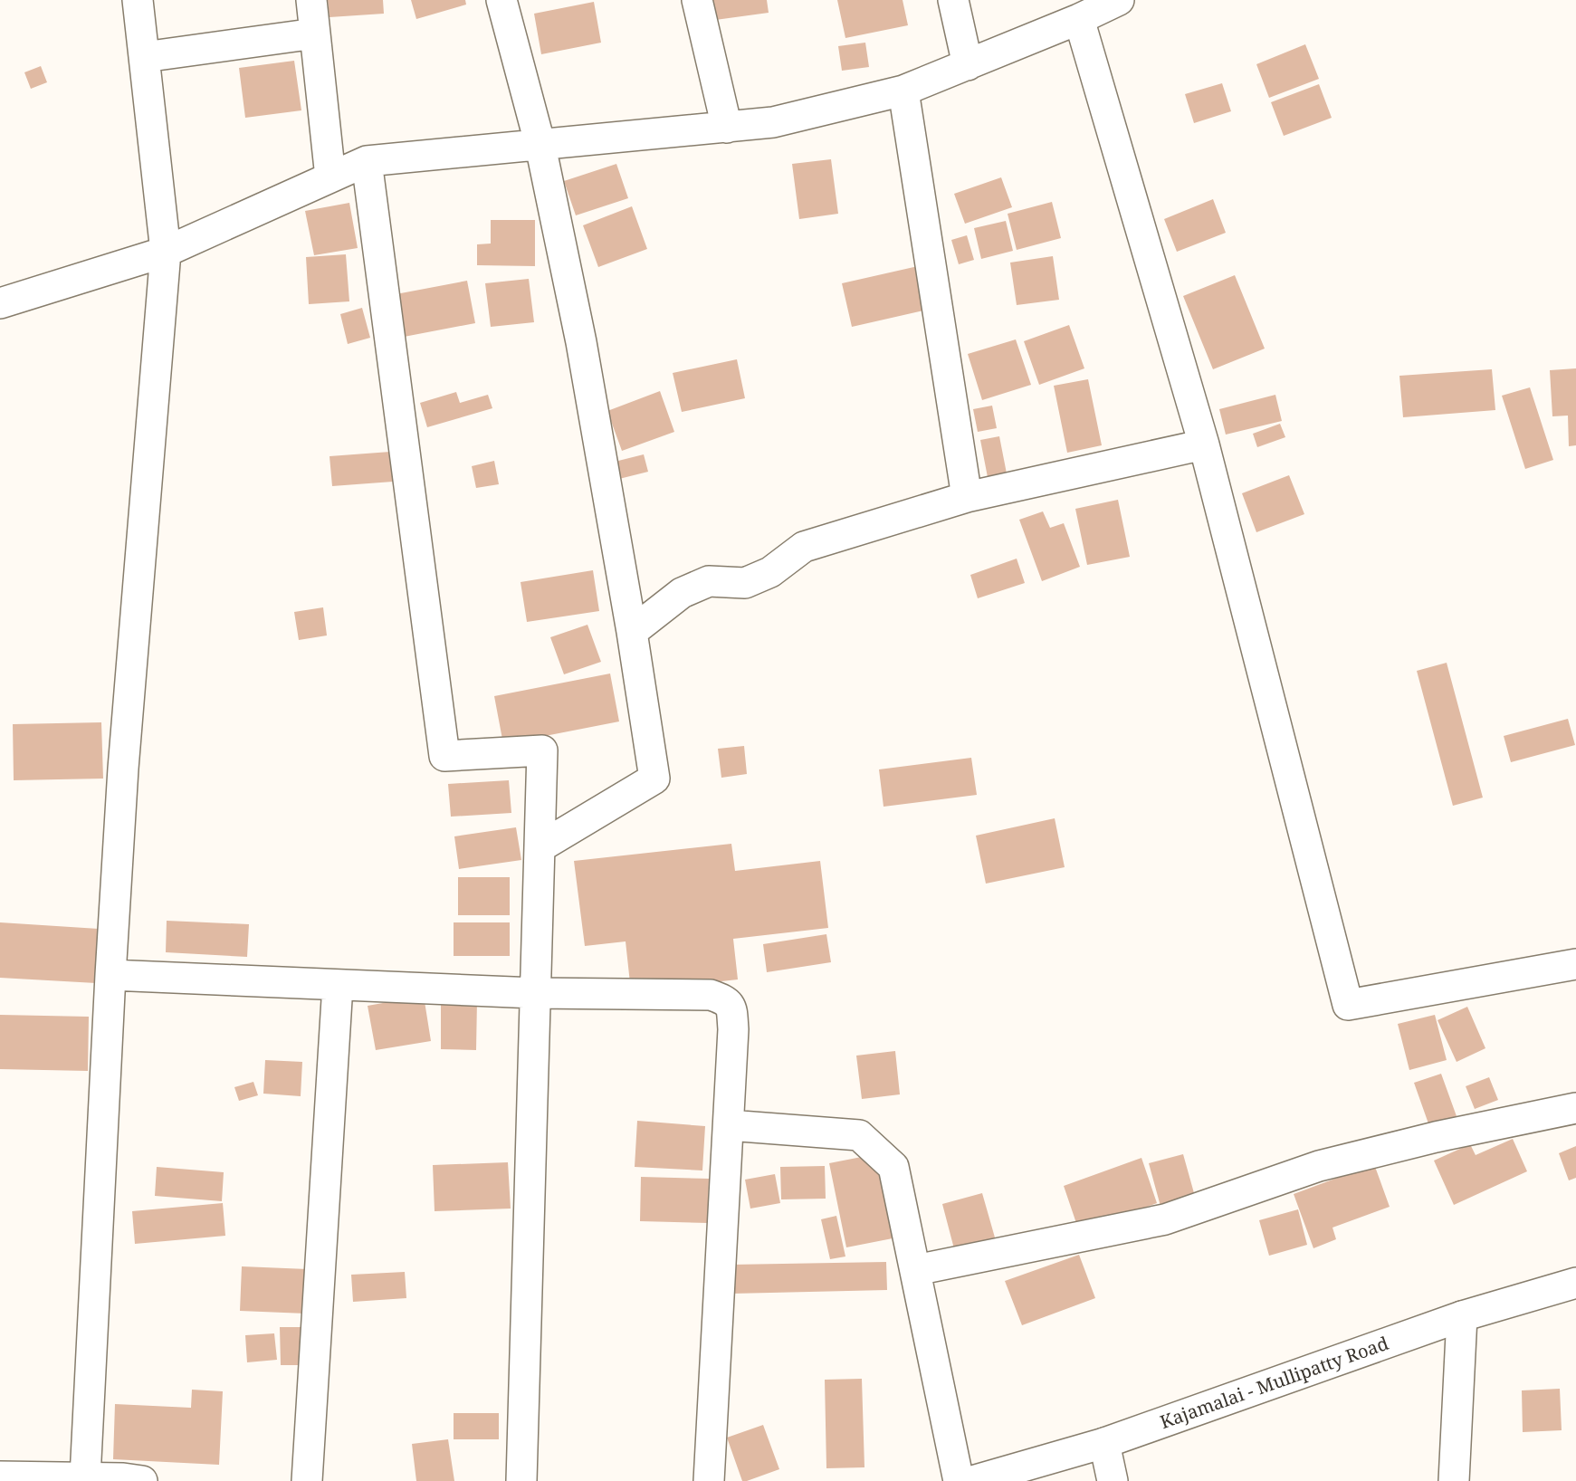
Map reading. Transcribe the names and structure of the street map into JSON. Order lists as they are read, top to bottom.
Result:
{
  "streets": {
    "street": ["Kajamalai - Mullipatty Road"]
  }
}
